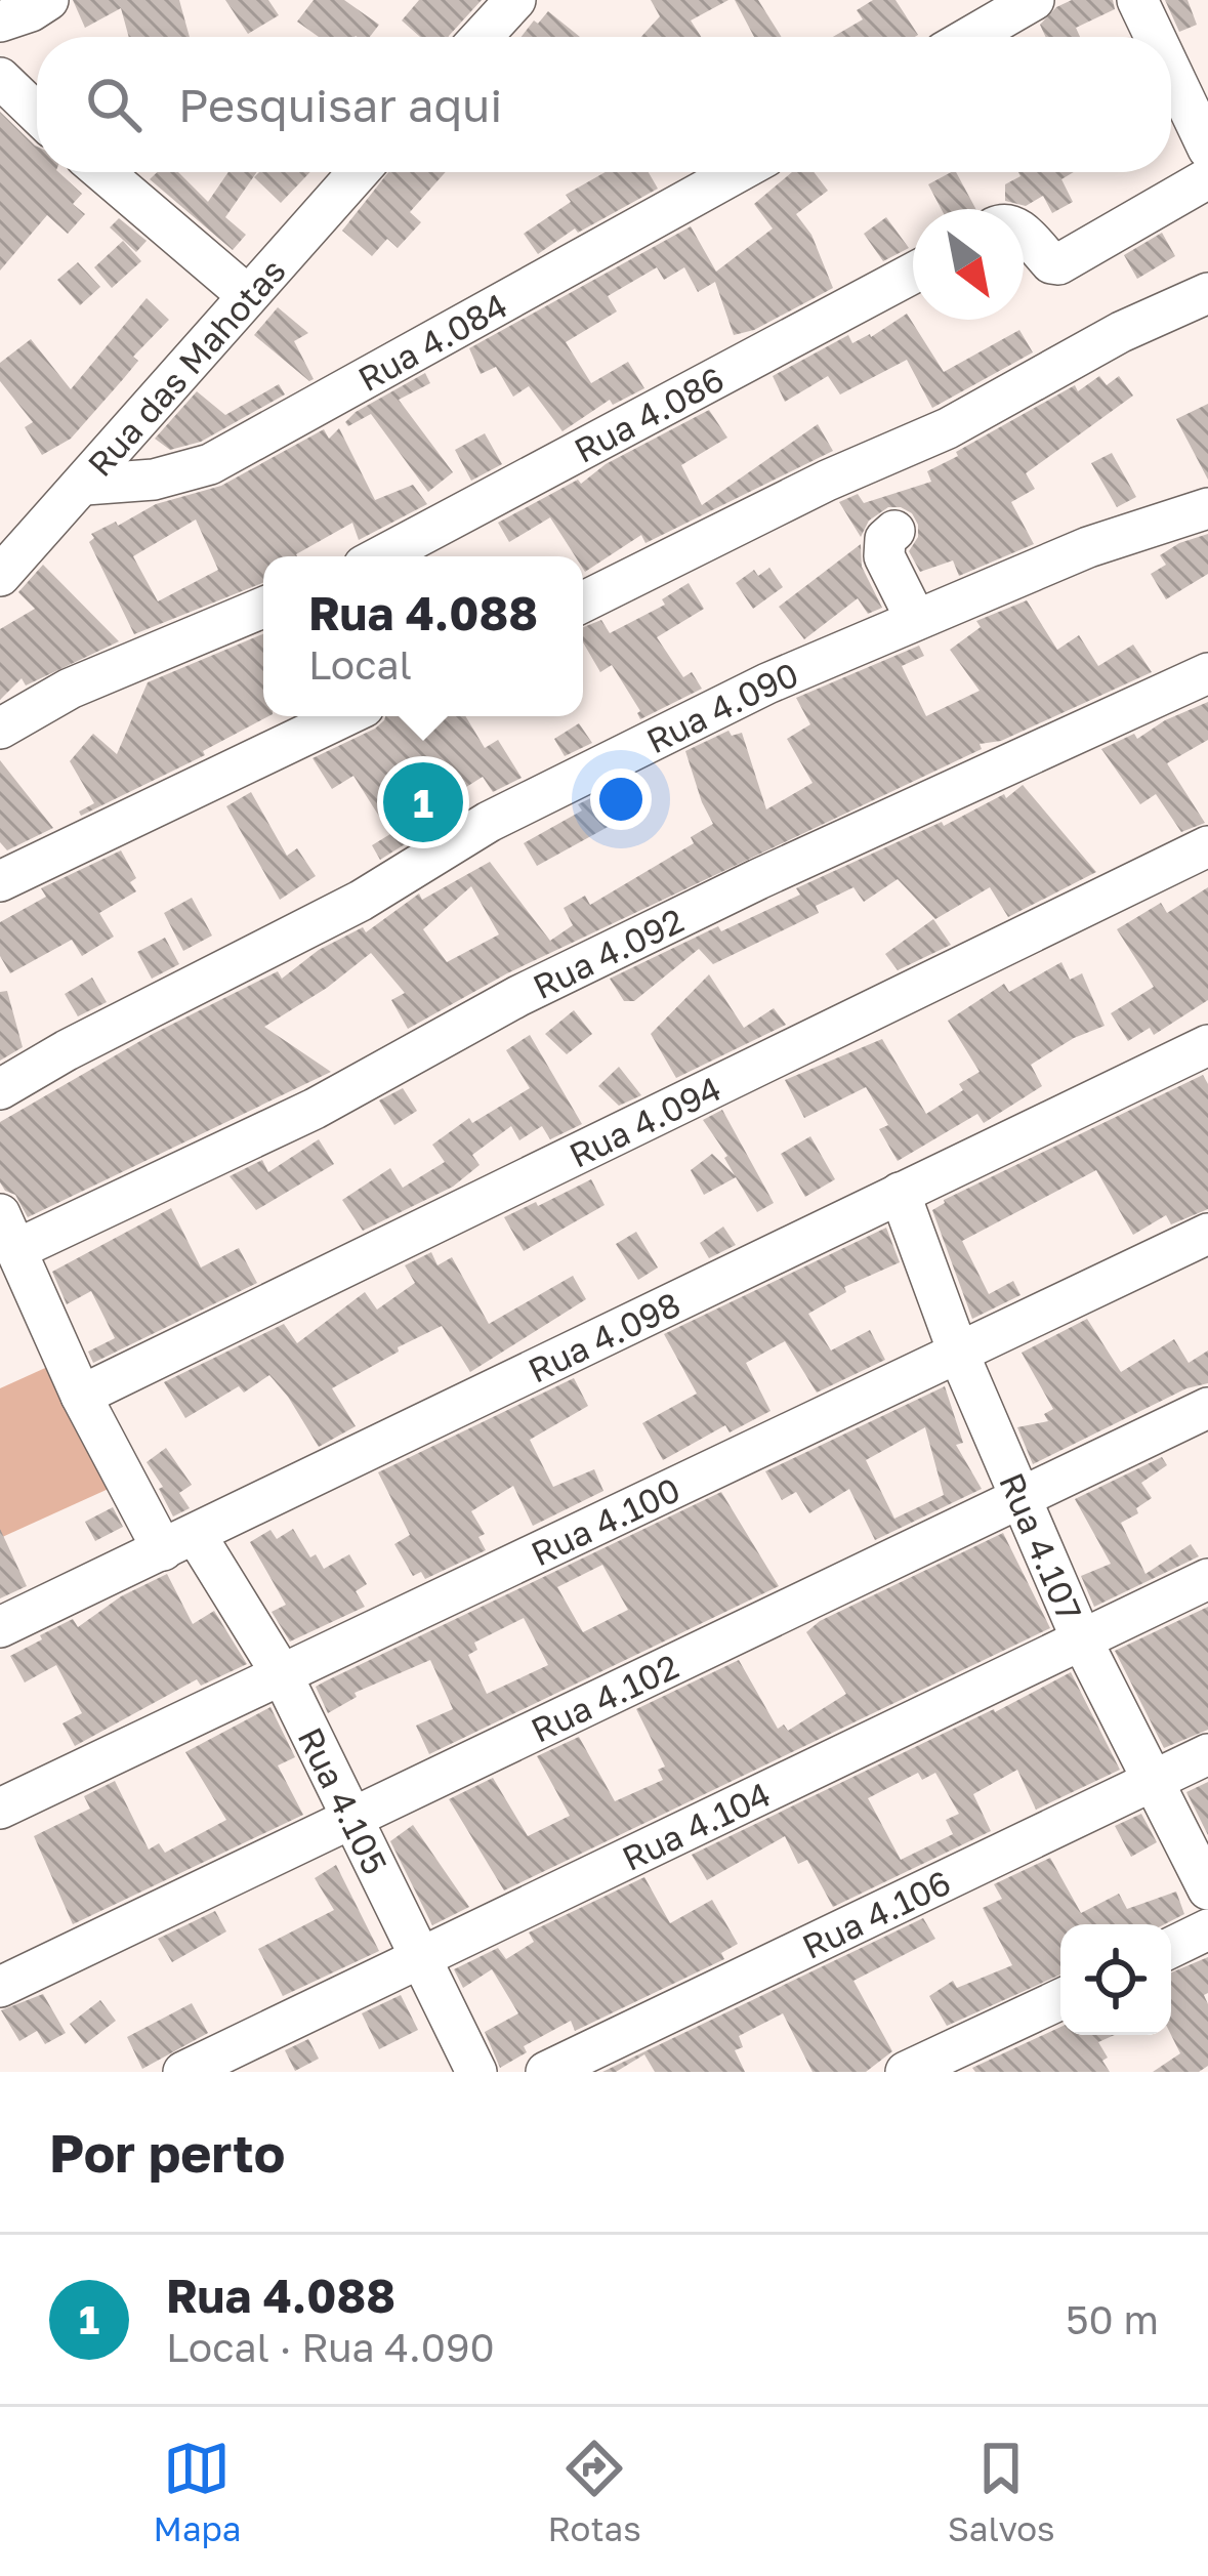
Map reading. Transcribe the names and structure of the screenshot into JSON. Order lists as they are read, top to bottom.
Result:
{
  "streets": {
    "street": [
      "Rua 4.084",
      "Rua das Mahotas",
      "Rua 4.086",
      "Rua 4.090",
      "Rua 4.092",
      "Rua 4.094",
      "Rua 4.098",
      "Rua 4.100",
      "Rua 4.107",
      "Rua 4.102",
      "Rua 4.105",
      "Rua 4.104",
      "Rua 4.106"
    ]
  },
  "crossings": [
    ["Rua 4.084", "Rua das Mahotas"],
    ["Rua 4.092", "Rua 4.105"],
    ["Rua 4.094", "Rua 4.105"],
    ["Rua 4.098", "Rua 4.107"],
    ["Rua 4.098", "Rua 4.105"],
    ["Rua 4.100", "Rua 4.107"],
    ["Rua 4.100", "Rua 4.105"],
    ["Rua 4.107", "Rua 4.102"],
    ["Rua 4.107", "Rua 4.104"],
    ["Rua 4.107", "Rua 4.106"],
    ["Rua 4.102", "Rua 4.105"],
    ["Rua 4.105", "Rua 4.104"]
  ],
  "north": "bottom right",
  "page": {
    "search": "Pesquisar aqui",
    "popup": ["Rua 4.088", "Local"],
    "pins": "1",
    "heading": "Por perto",
    "list": [
      {
        "mark": "1",
        "name": "Rua 4.088",
        "note": "Local · Rua 4.090",
        "value": "50 m"
      }
    ],
    "nav": ["Mapa", "Rotas", "Salvos"]
  }
}
